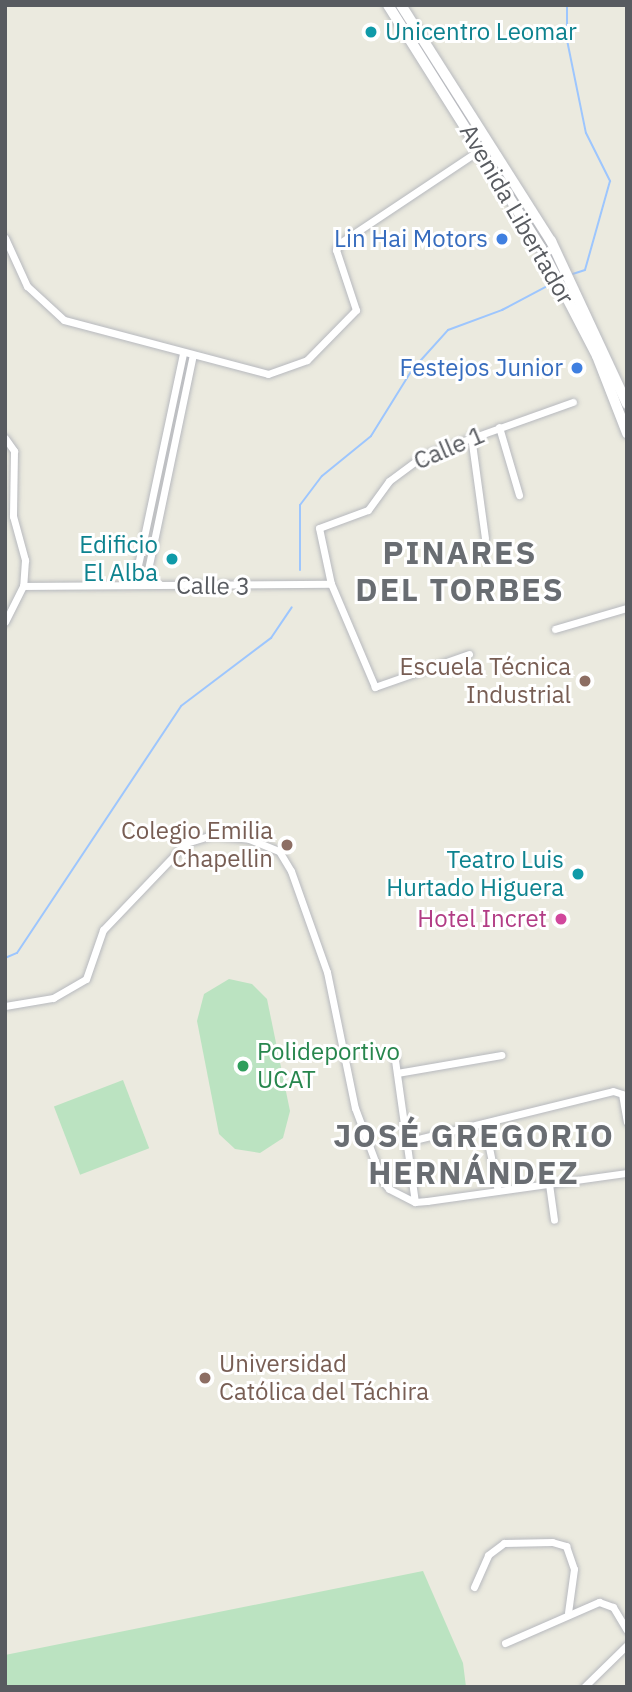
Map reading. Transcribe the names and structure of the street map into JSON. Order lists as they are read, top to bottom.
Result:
{
  "streets": {
    "main road": ["Avenida Libertador"],
    "street": ["Calle 1", "Calle 3"]
  },
  "crossings": [
    ["Calle 1", "Calle 3"]
  ],
  "districts": ["PINARES DEL TORBES", "JOSÉ GREGORIO HERNÁNDEZ"],
  "places": [
    "Unicentro Leomar",
    "Lin Hai Motors",
    "Festejos Junior",
    "Edificio El Alba",
    "Escuela Técnica Industrial",
    "Colegio Emilia Chapellin",
    "Teatro Luis Hurtado Higuera",
    "Hotel Incret",
    "Polideportivo UCAT",
    "Universidad Católica del Táchira"
  ]
}
